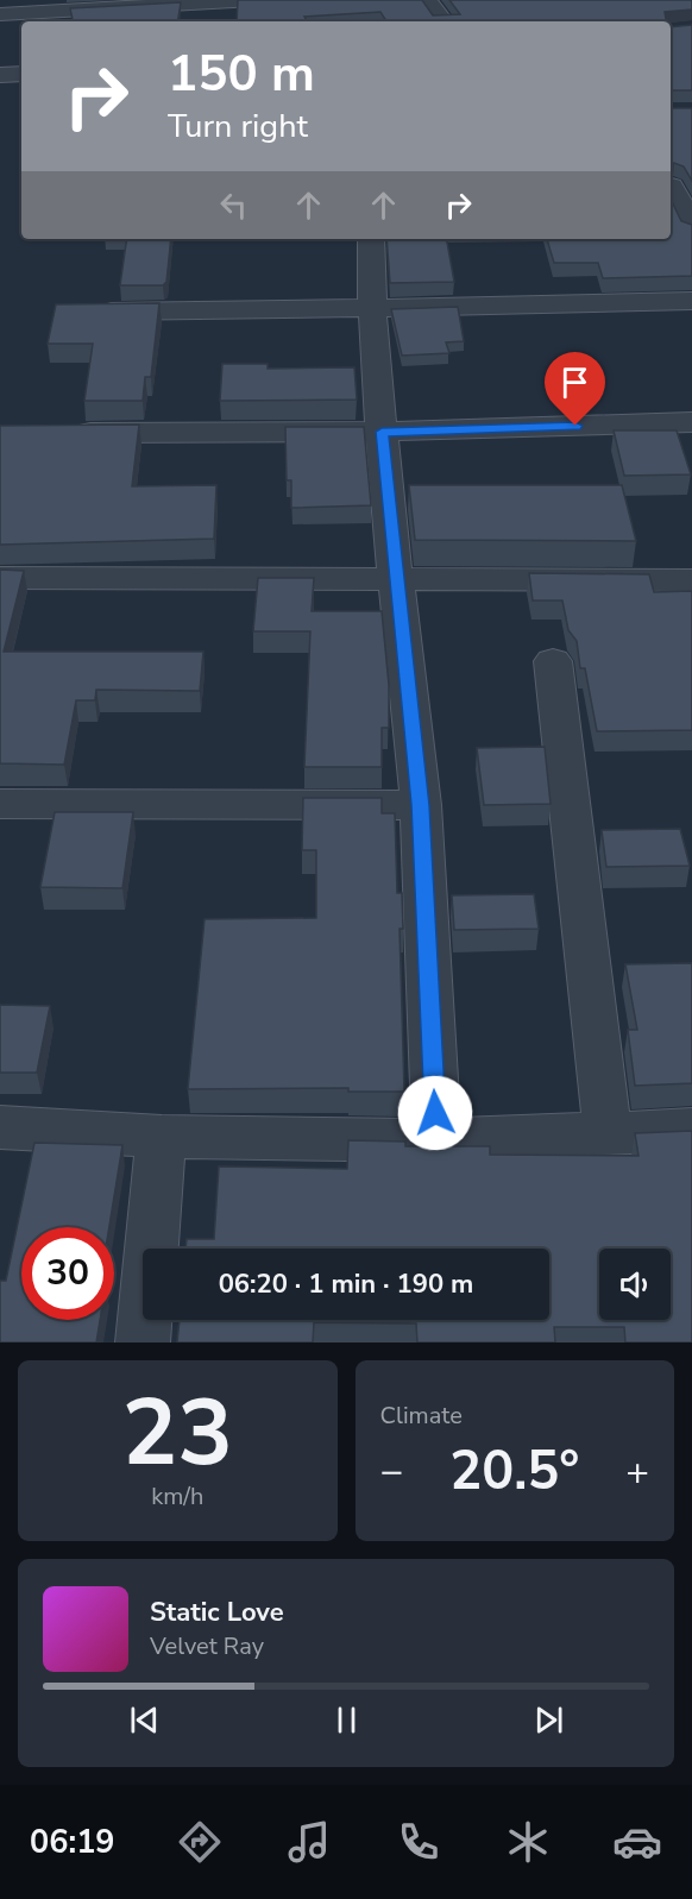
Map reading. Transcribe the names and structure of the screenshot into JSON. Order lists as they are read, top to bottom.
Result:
{
  "page": {
    "turn": ["150 m", "Turn right"],
    "limit": "30",
    "trip": "06:20 · 1 min · 190 m",
    "tile": [
      ["23", "km/h"],
      "Climate"
    ],
    "heat": ["−", "20.5°", "+"],
    "song": ["Static Love", "Velvet Ray"],
    "tabs": "06:19"
  }
}
